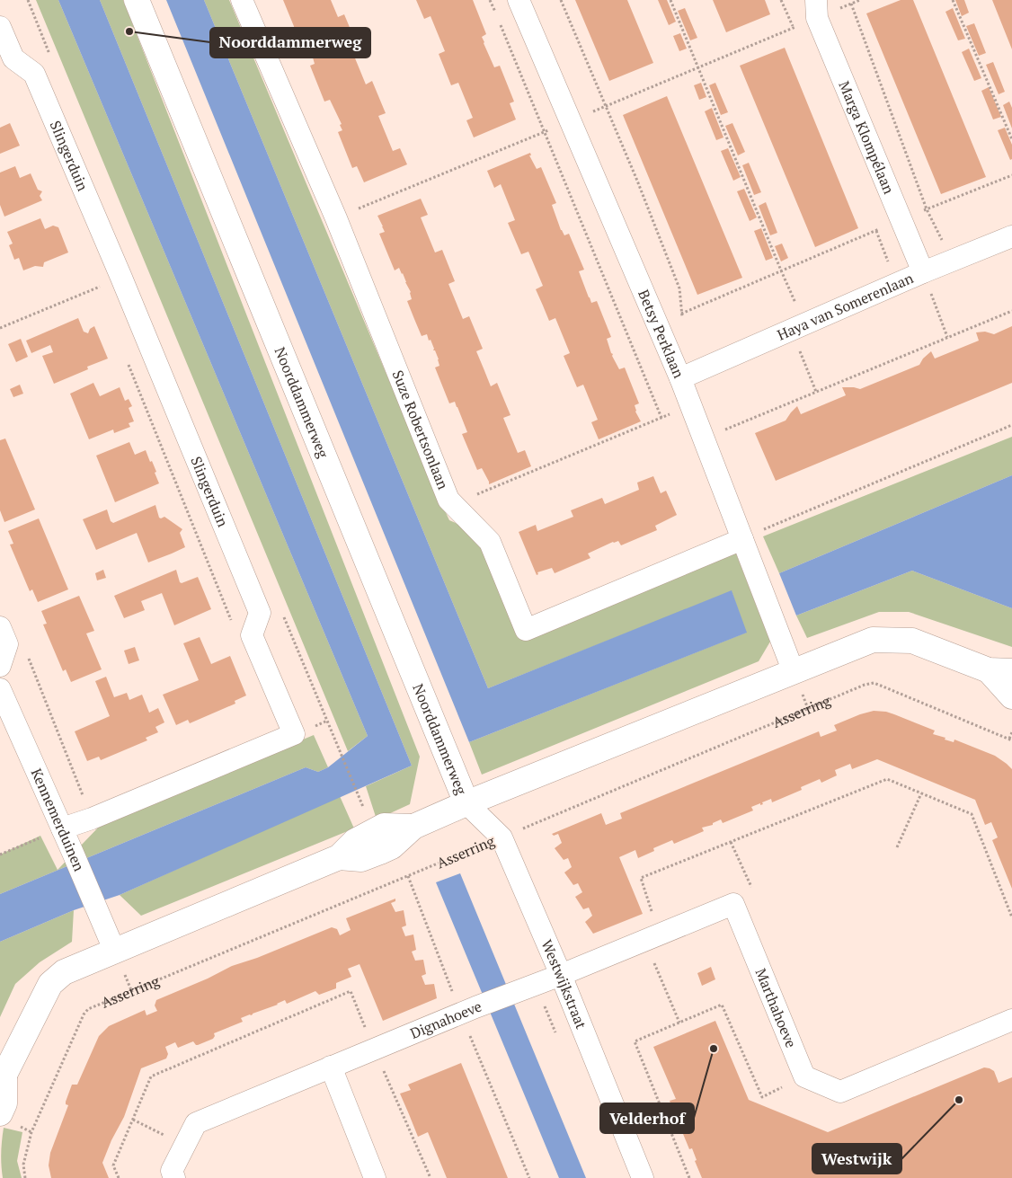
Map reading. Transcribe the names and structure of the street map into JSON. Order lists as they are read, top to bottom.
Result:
{
  "streets": {
    "street": [
      "Marga Klompélaan",
      "Slingerduin",
      "Haya van Somerenlaan",
      "Betsy Perklaan",
      "Noorddammerweg",
      "Suze Robertsonlaan",
      "Kennemerduinen",
      "Westwijkstraat",
      "Marthahoeve",
      "Dignahoeve"
    ],
    "path": ["Asserring"]
  },
  "crossings": [
    ["Marga Klompélaan", "Haya van Somerenlaan"],
    ["Slingerduin", "Kennemerduinen"],
    ["Haya van Somerenlaan", "Betsy Perklaan"],
    ["Betsy Perklaan", "Suze Robertsonlaan"],
    ["Noorddammerweg", "Westwijkstraat"],
    ["Asserring", "Westwijkstraat"],
    ["Westwijkstraat", "Marthahoeve"],
    ["Westwijkstraat", "Dignahoeve"],
    ["Marthahoeve", "Dignahoeve"]
  ],
  "places": ["Noorddammerweg", "Velderhof", "Westwijk"]
}
